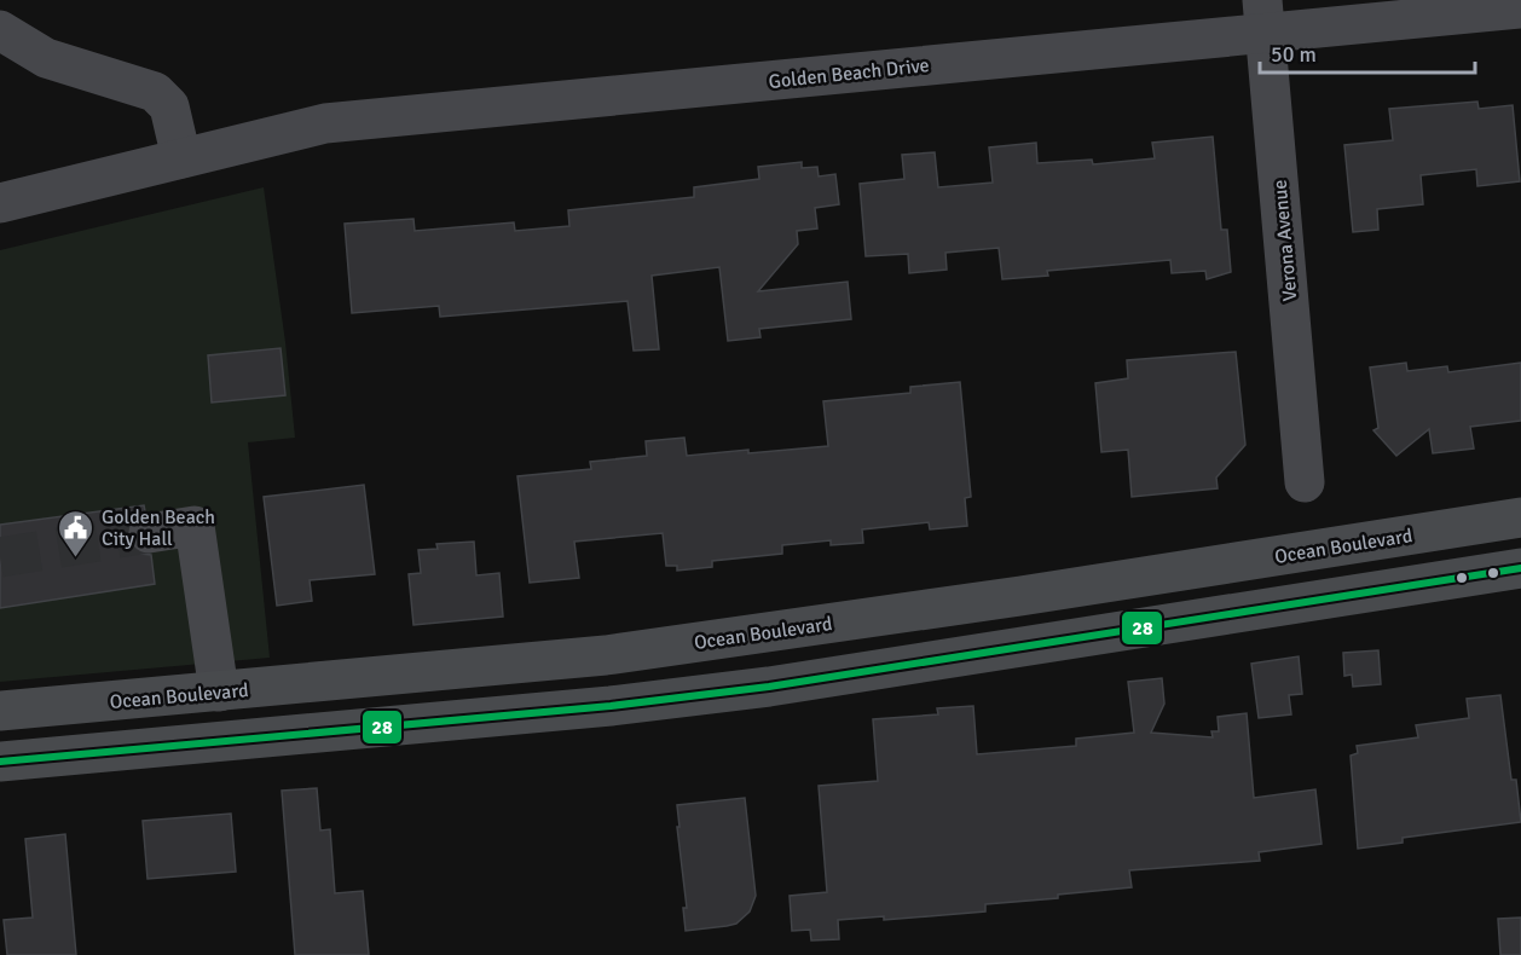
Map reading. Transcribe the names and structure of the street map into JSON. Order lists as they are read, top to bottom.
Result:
{
  "streets": {
    "main road": ["Ocean Boulevard"],
    "street": ["Golden Beach Drive", "Verona Avenue"]
  },
  "crossings": [
    ["Golden Beach Drive", "Verona Avenue"]
  ],
  "places": {
    "public building": ["Golden Beach City Hall"]
  },
  "lines": ["transit line 28"],
  "scale_bar": "50 m"
}
